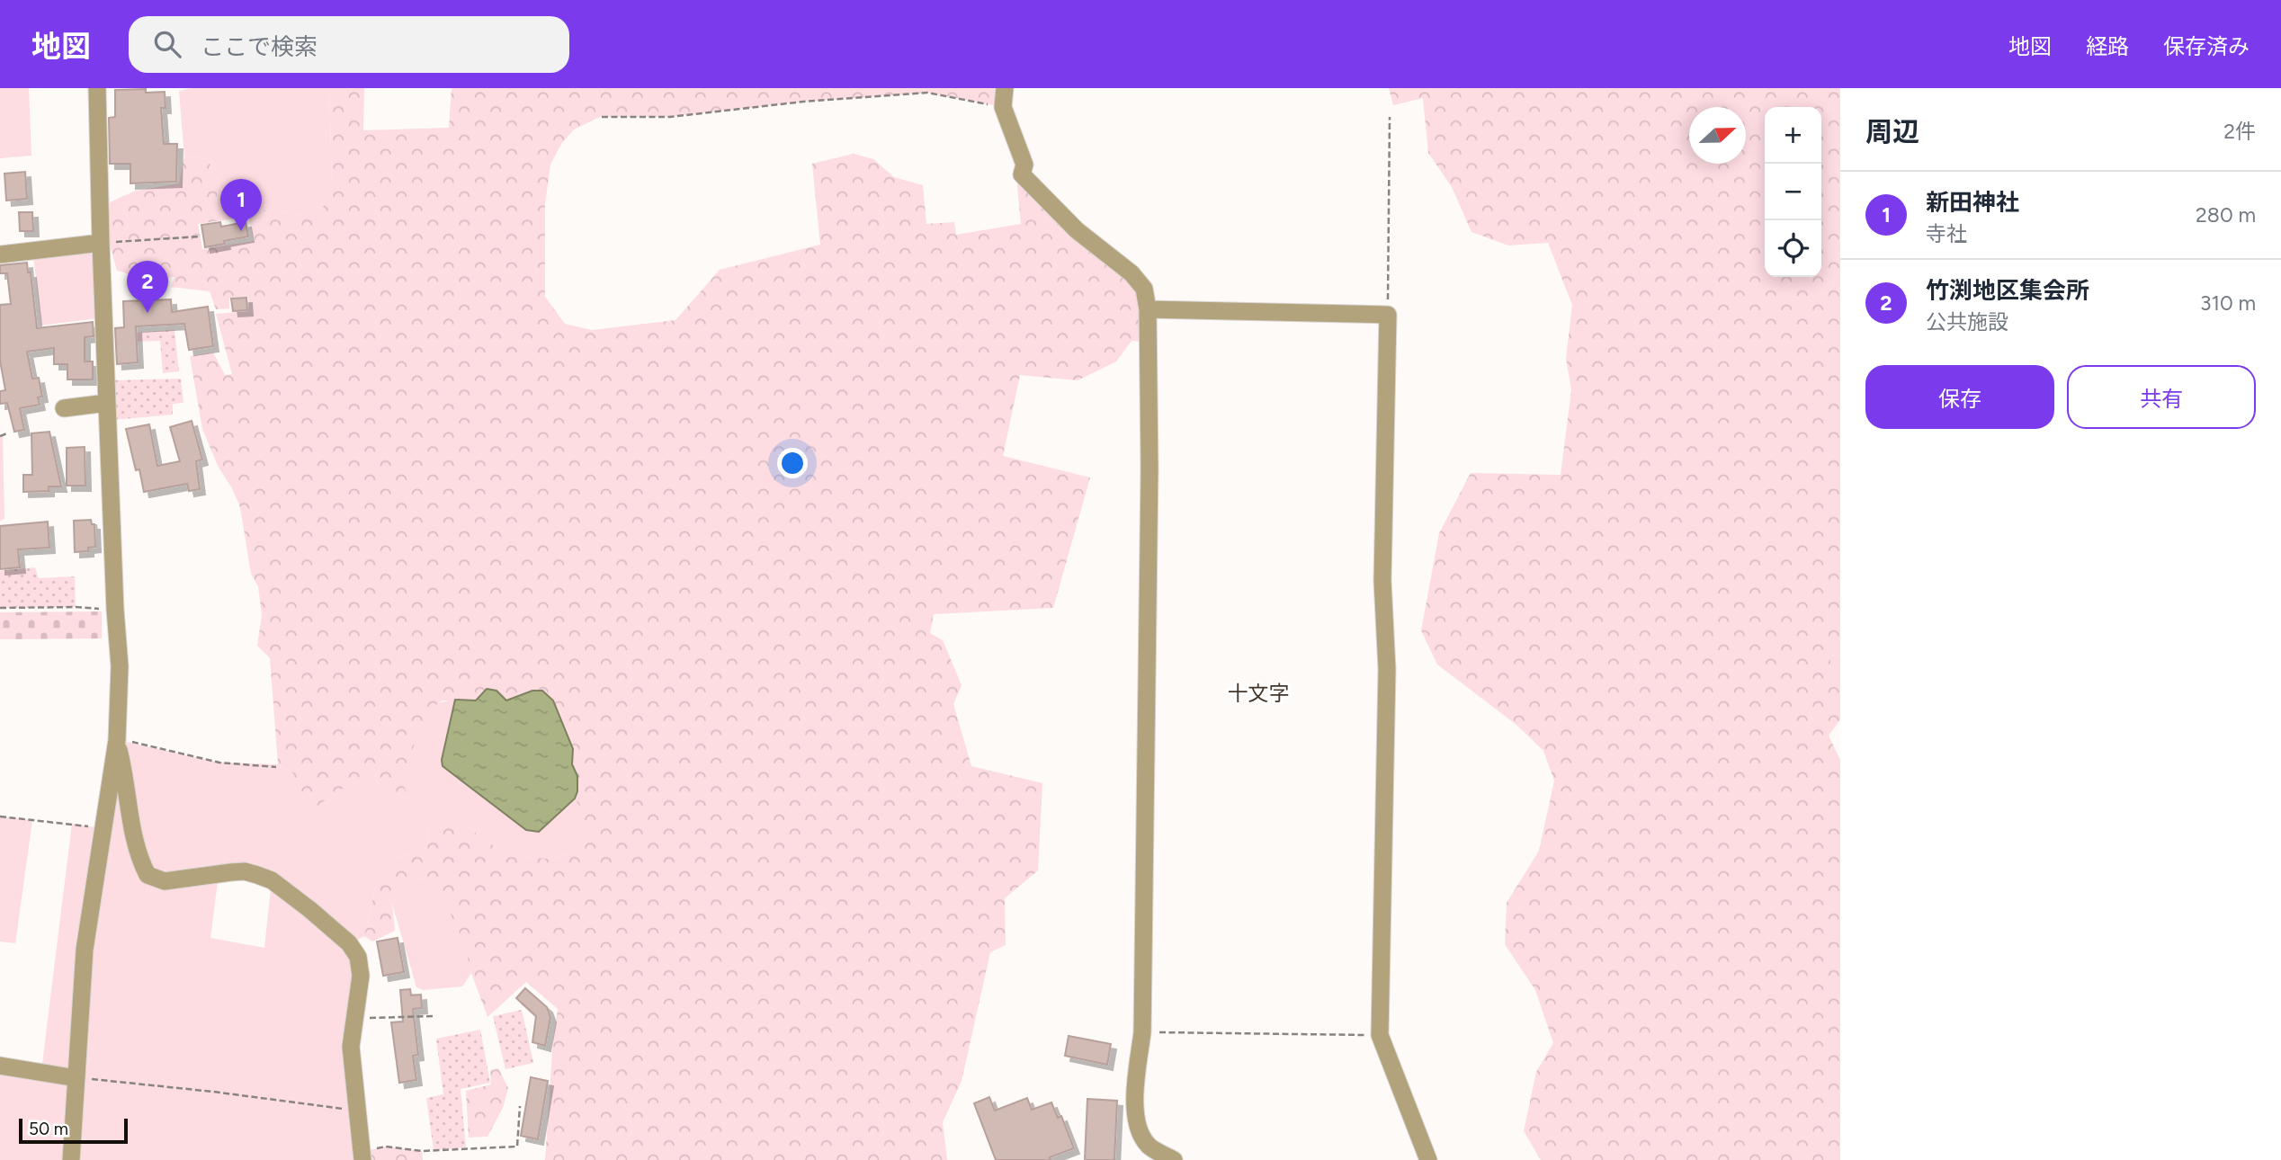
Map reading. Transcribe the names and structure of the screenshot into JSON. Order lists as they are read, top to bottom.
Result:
{
  "districts": ["十文字"],
  "scale_bar": "50 m",
  "north": "right",
  "page": {
    "header": "地図",
    "search": "ここで検索",
    "nav": ["地図", "経路", "保存済み"],
    "heading": ["周辺", "2件"],
    "map_buttons": ["+", "−"],
    "list": [
      {
        "mark": "1",
        "name": "新田神社",
        "note": "寺社",
        "value": "280 m"
      },
      {
        "mark": "2",
        "name": "竹渕地区集会所",
        "note": "公共施設",
        "value": "310 m"
      }
    ],
    "pins": ["1", "2"],
    "buttons": ["保存", "共有"],
    "scale": "50 m"
  }
}
